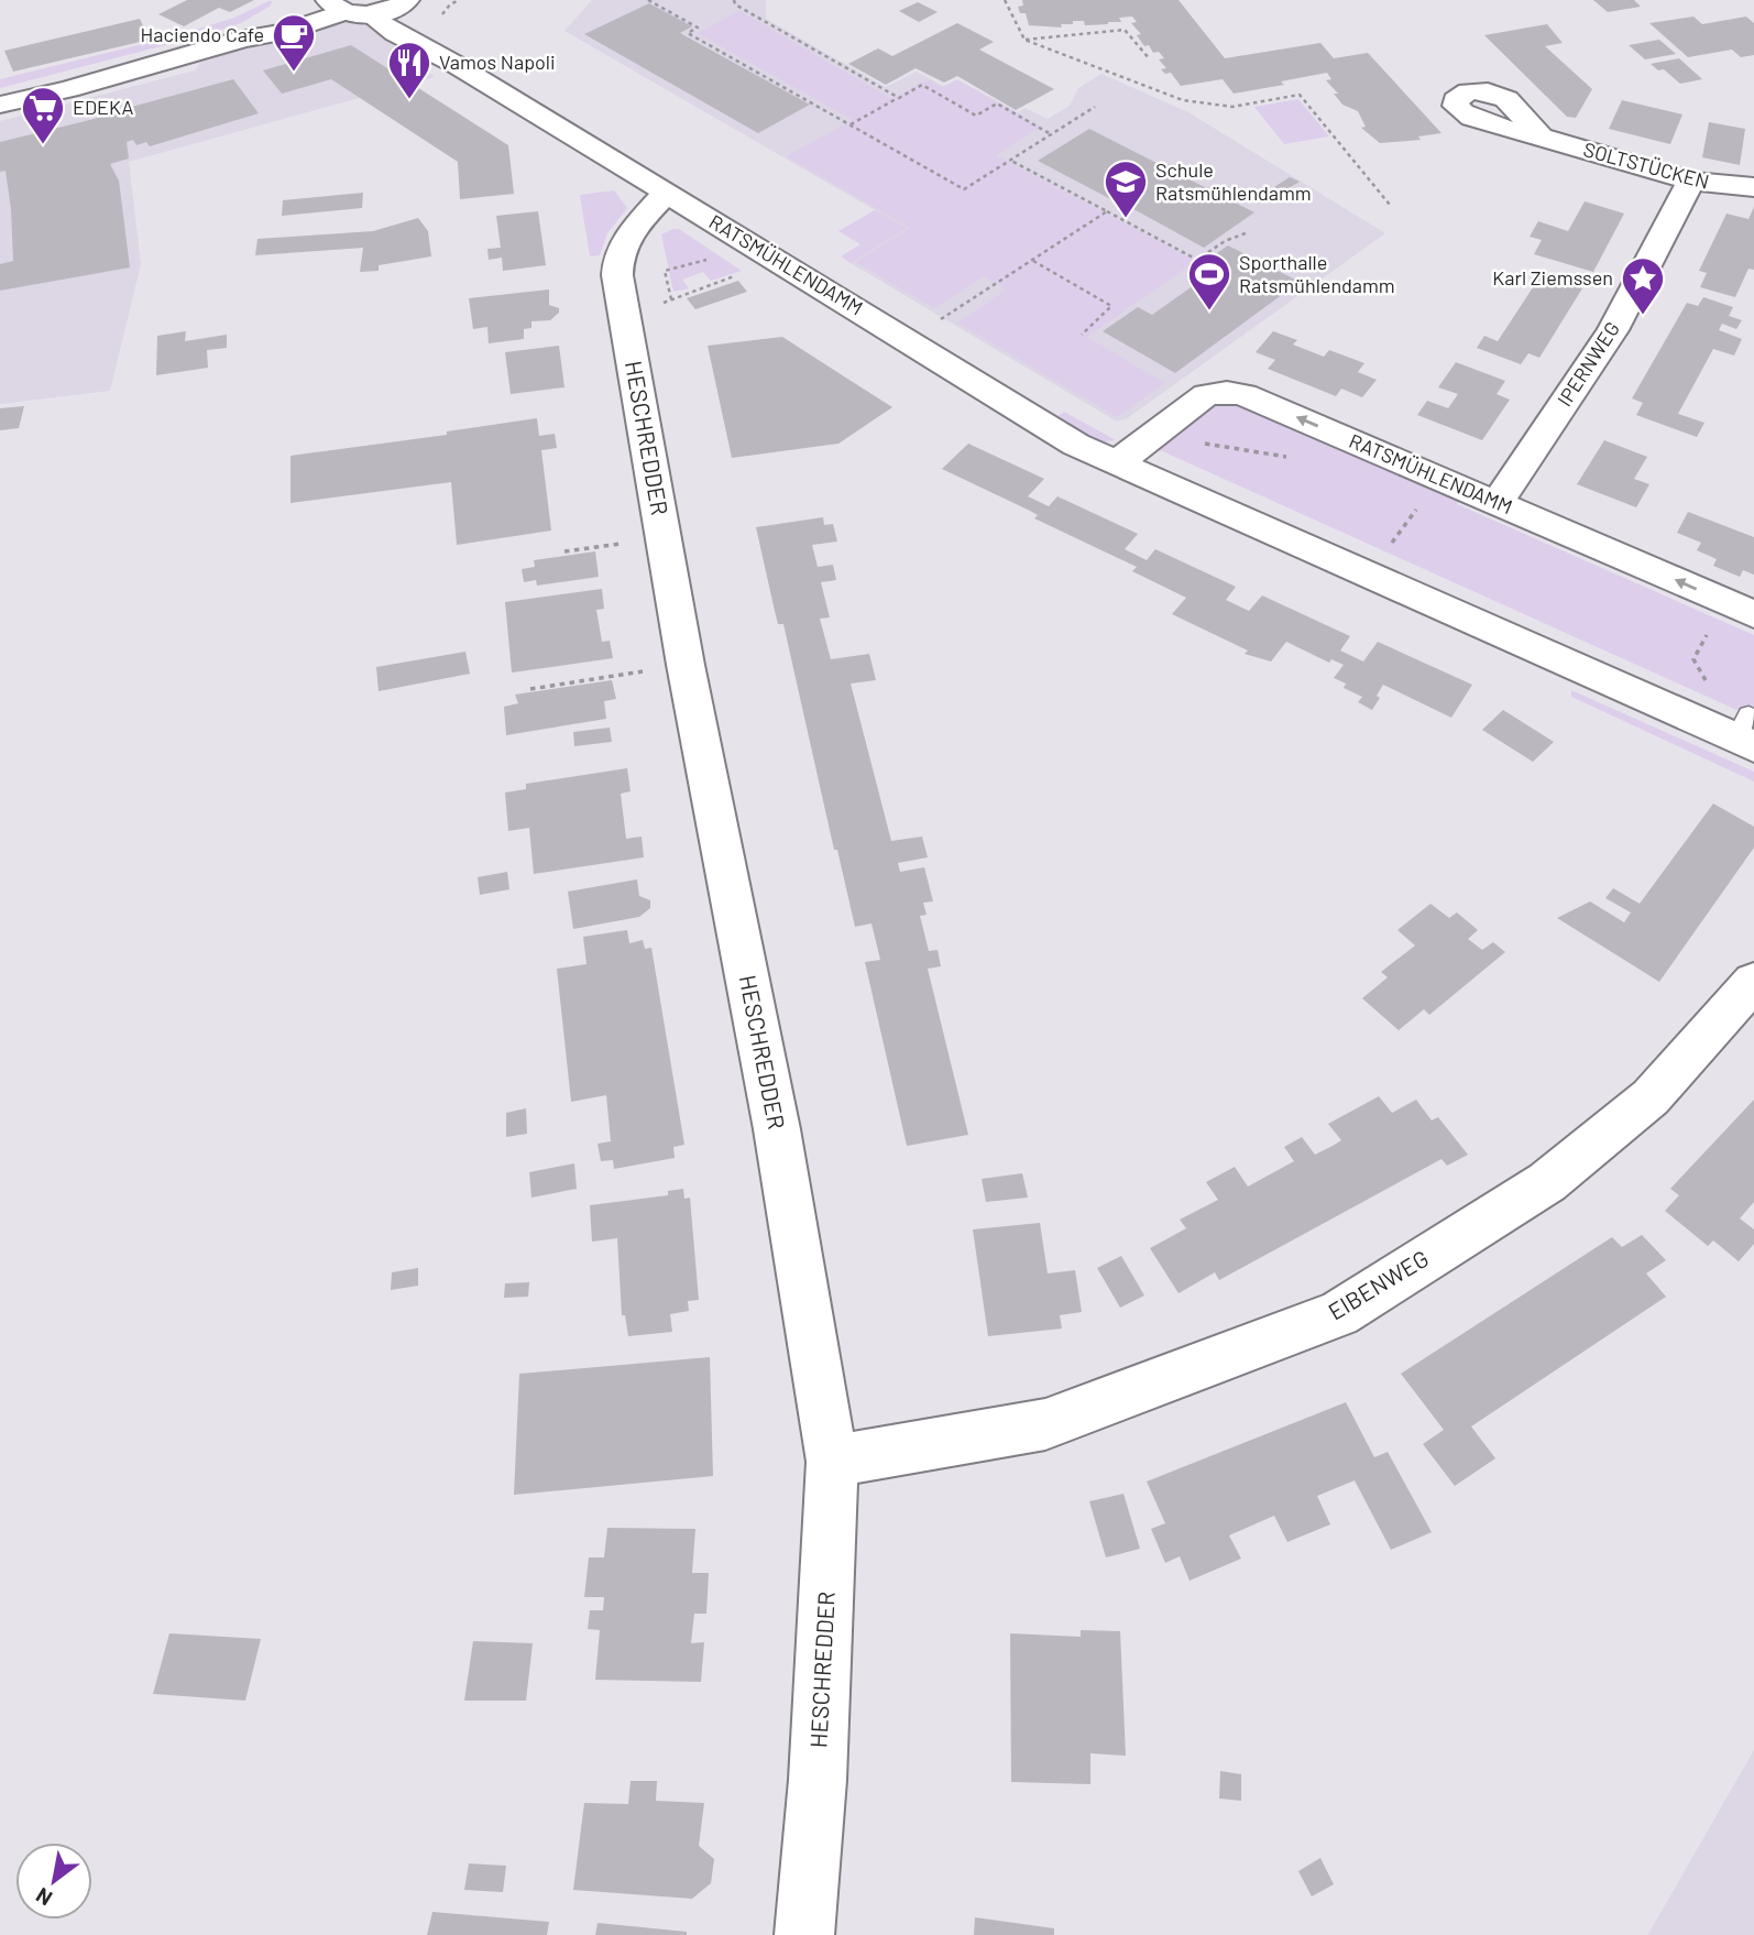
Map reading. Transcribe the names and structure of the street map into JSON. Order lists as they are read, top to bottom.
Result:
{
  "streets": {
    "street": [
      "SOLTSTÜCKEN",
      "RATSMÜHLENDAMM",
      "IPERNWEG",
      "HESCHREDDER",
      "EIBENWEG"
    ]
  },
  "crossings": [
    ["SOLTSTÜCKEN", "IPERNWEG"],
    ["RATSMÜHLENDAMM", "IPERNWEG"],
    ["RATSMÜHLENDAMM", "HESCHREDDER"],
    ["HESCHREDDER", "EIBENWEG"]
  ],
  "places": {
    "cafe": ["Haciendo Cafe"],
    "restaurant": ["Vamos Napoli"],
    "supermarket": ["EDEKA"],
    "school or university": ["Schule Ratsmühlendamm"],
    "sports": ["Sporthalle Ratsmühlendamm"],
    "place": ["Karl Ziemssen"]
  },
  "north": "bottom left"
}
